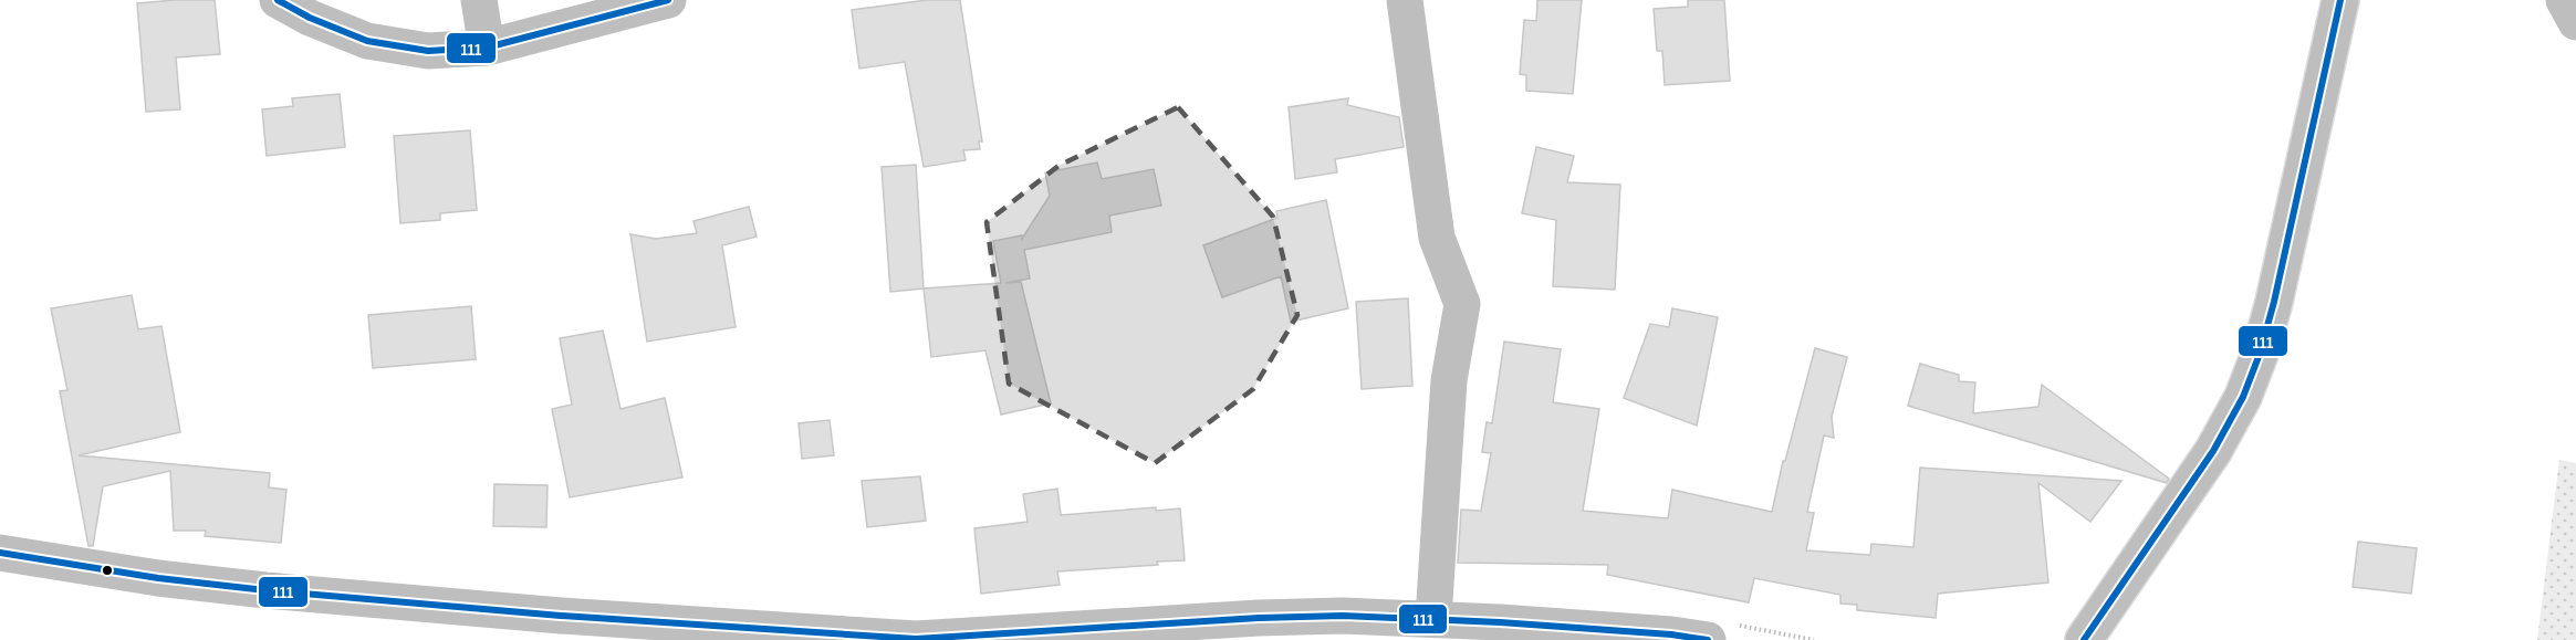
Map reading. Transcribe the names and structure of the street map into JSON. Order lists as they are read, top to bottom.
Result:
{
  "lines": ["transit line 111"]
}
